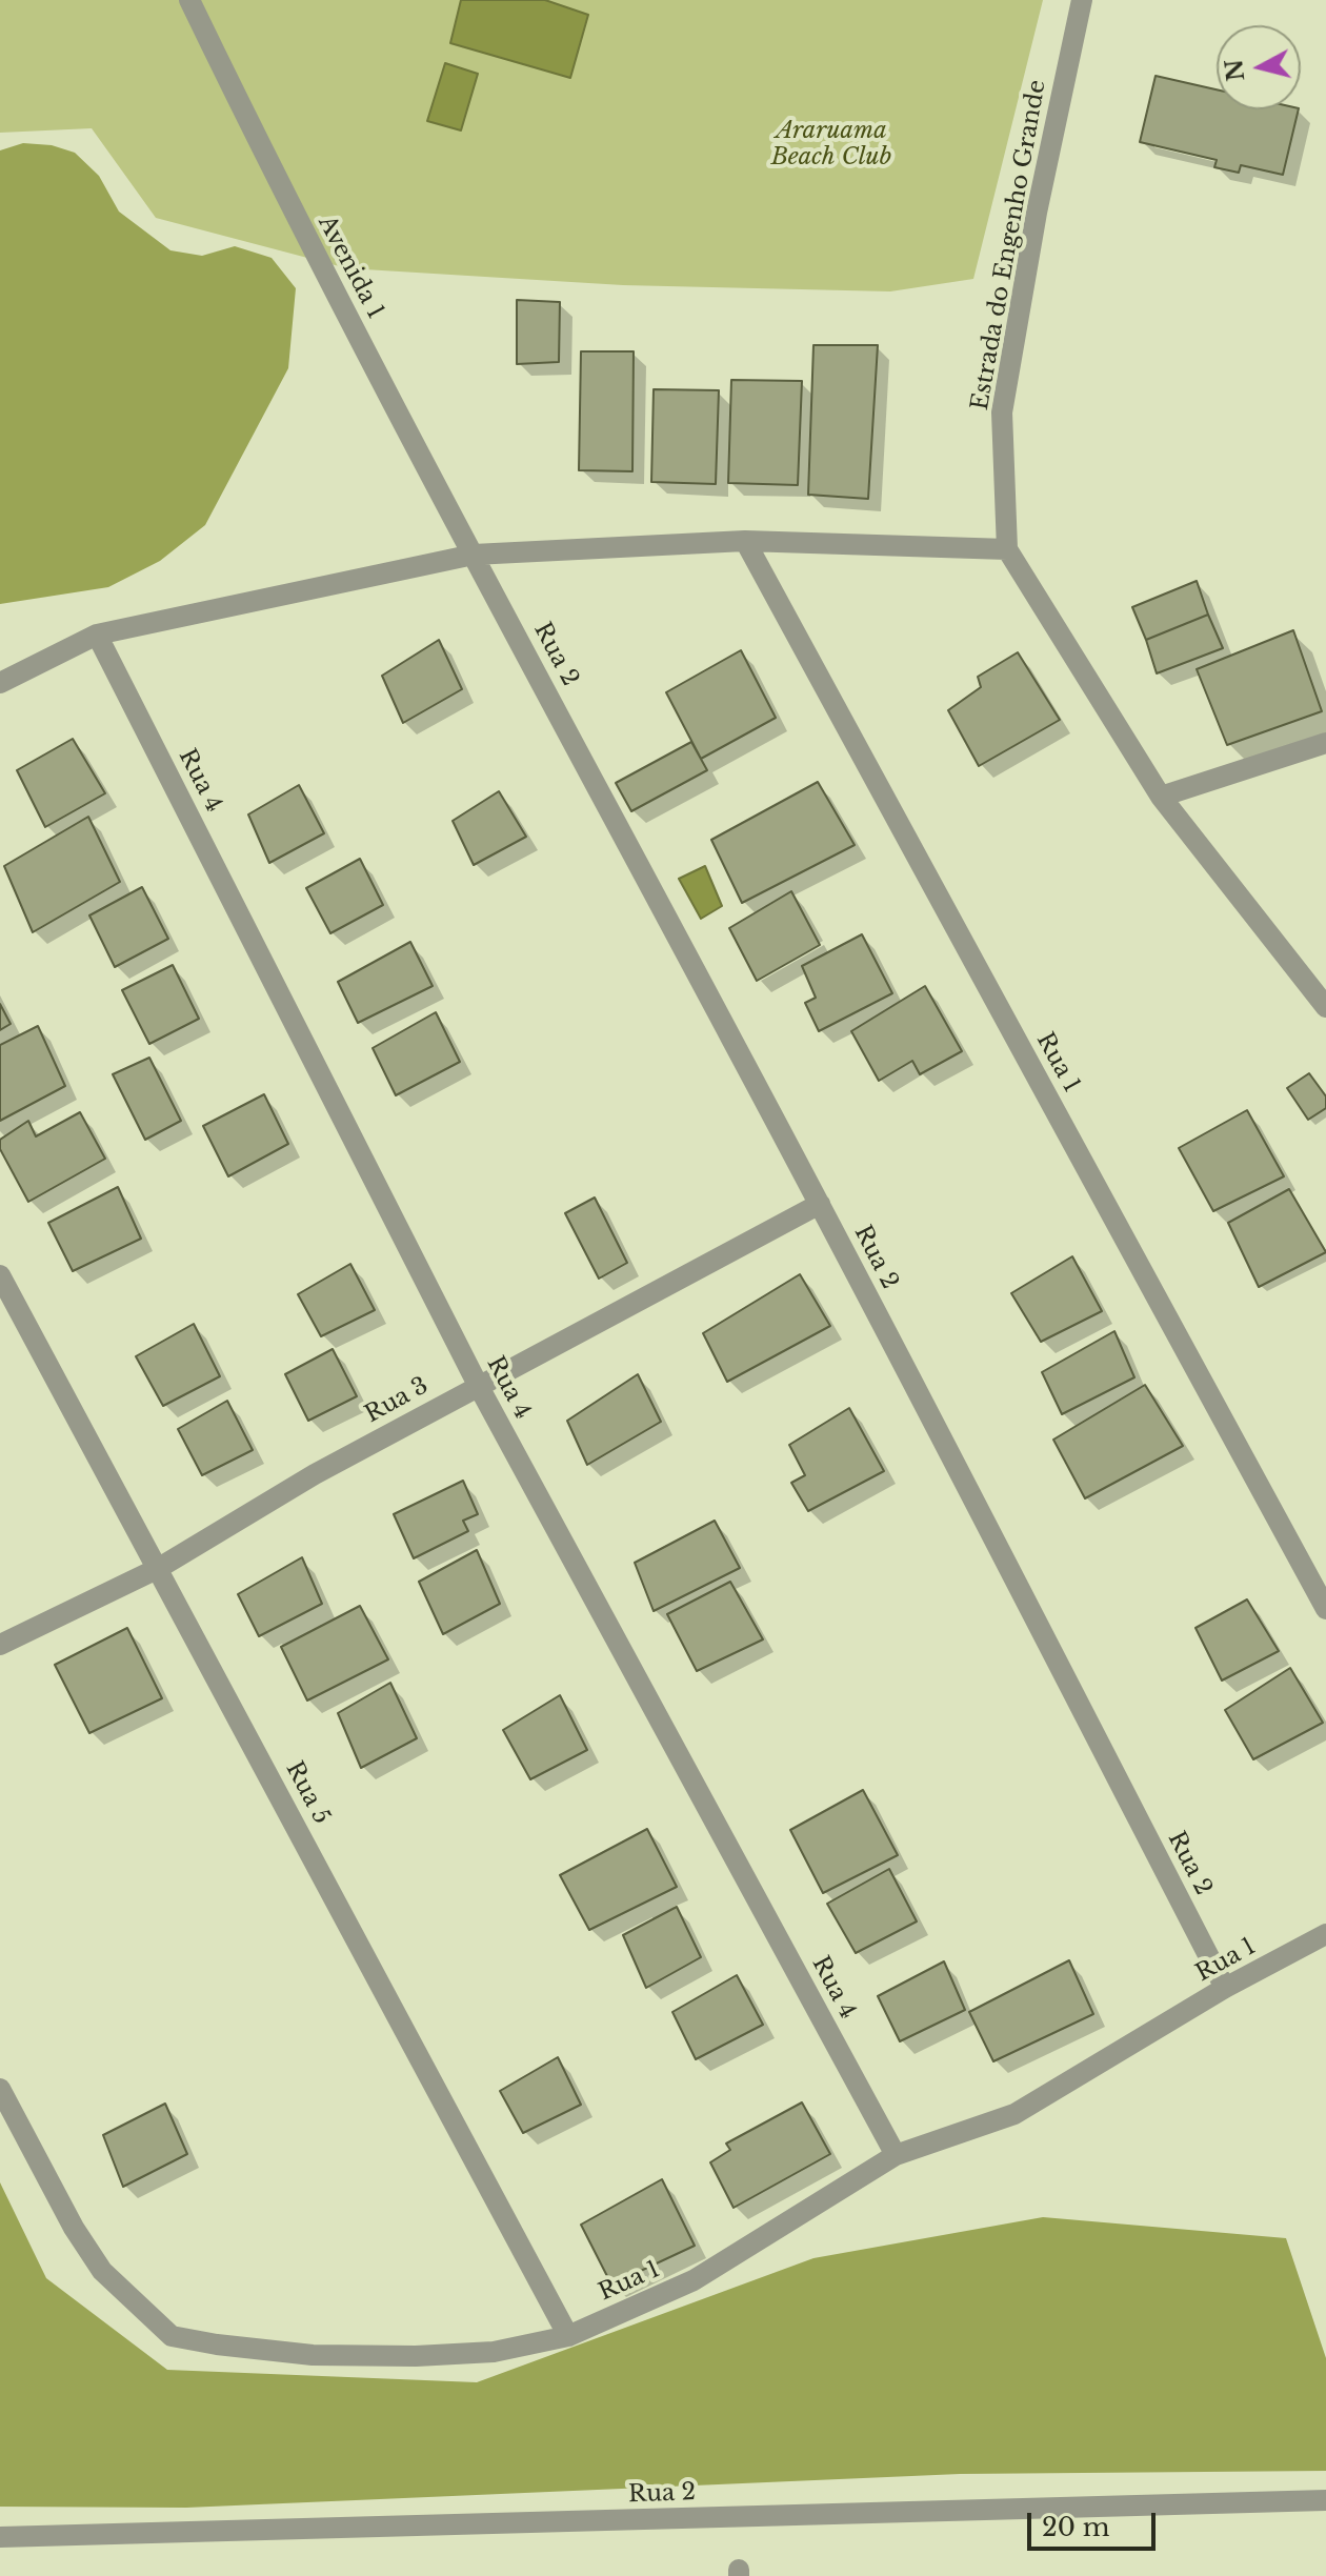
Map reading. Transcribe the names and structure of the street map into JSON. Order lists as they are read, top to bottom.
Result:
{
  "streets": {
    "street": [
      "Estrada do Engenho Grande",
      "Avenida 1",
      "Rua 2",
      "Rua 4",
      "Rua 1",
      "Rua 3",
      "Rua 5"
    ]
  },
  "crossings": [
    ["Avenida 1", "Rua 2"],
    ["Rua 2", "Rua 1"],
    ["Rua 2", "Rua 3"],
    ["Rua 4", "Rua 1"],
    ["Rua 4", "Rua 3"],
    ["Rua 1", "Rua 5"],
    ["Rua 3", "Rua 5"]
  ],
  "parks": ["Araruama Beach Club"],
  "scale_bar": "20 m",
  "north": "left"
}
